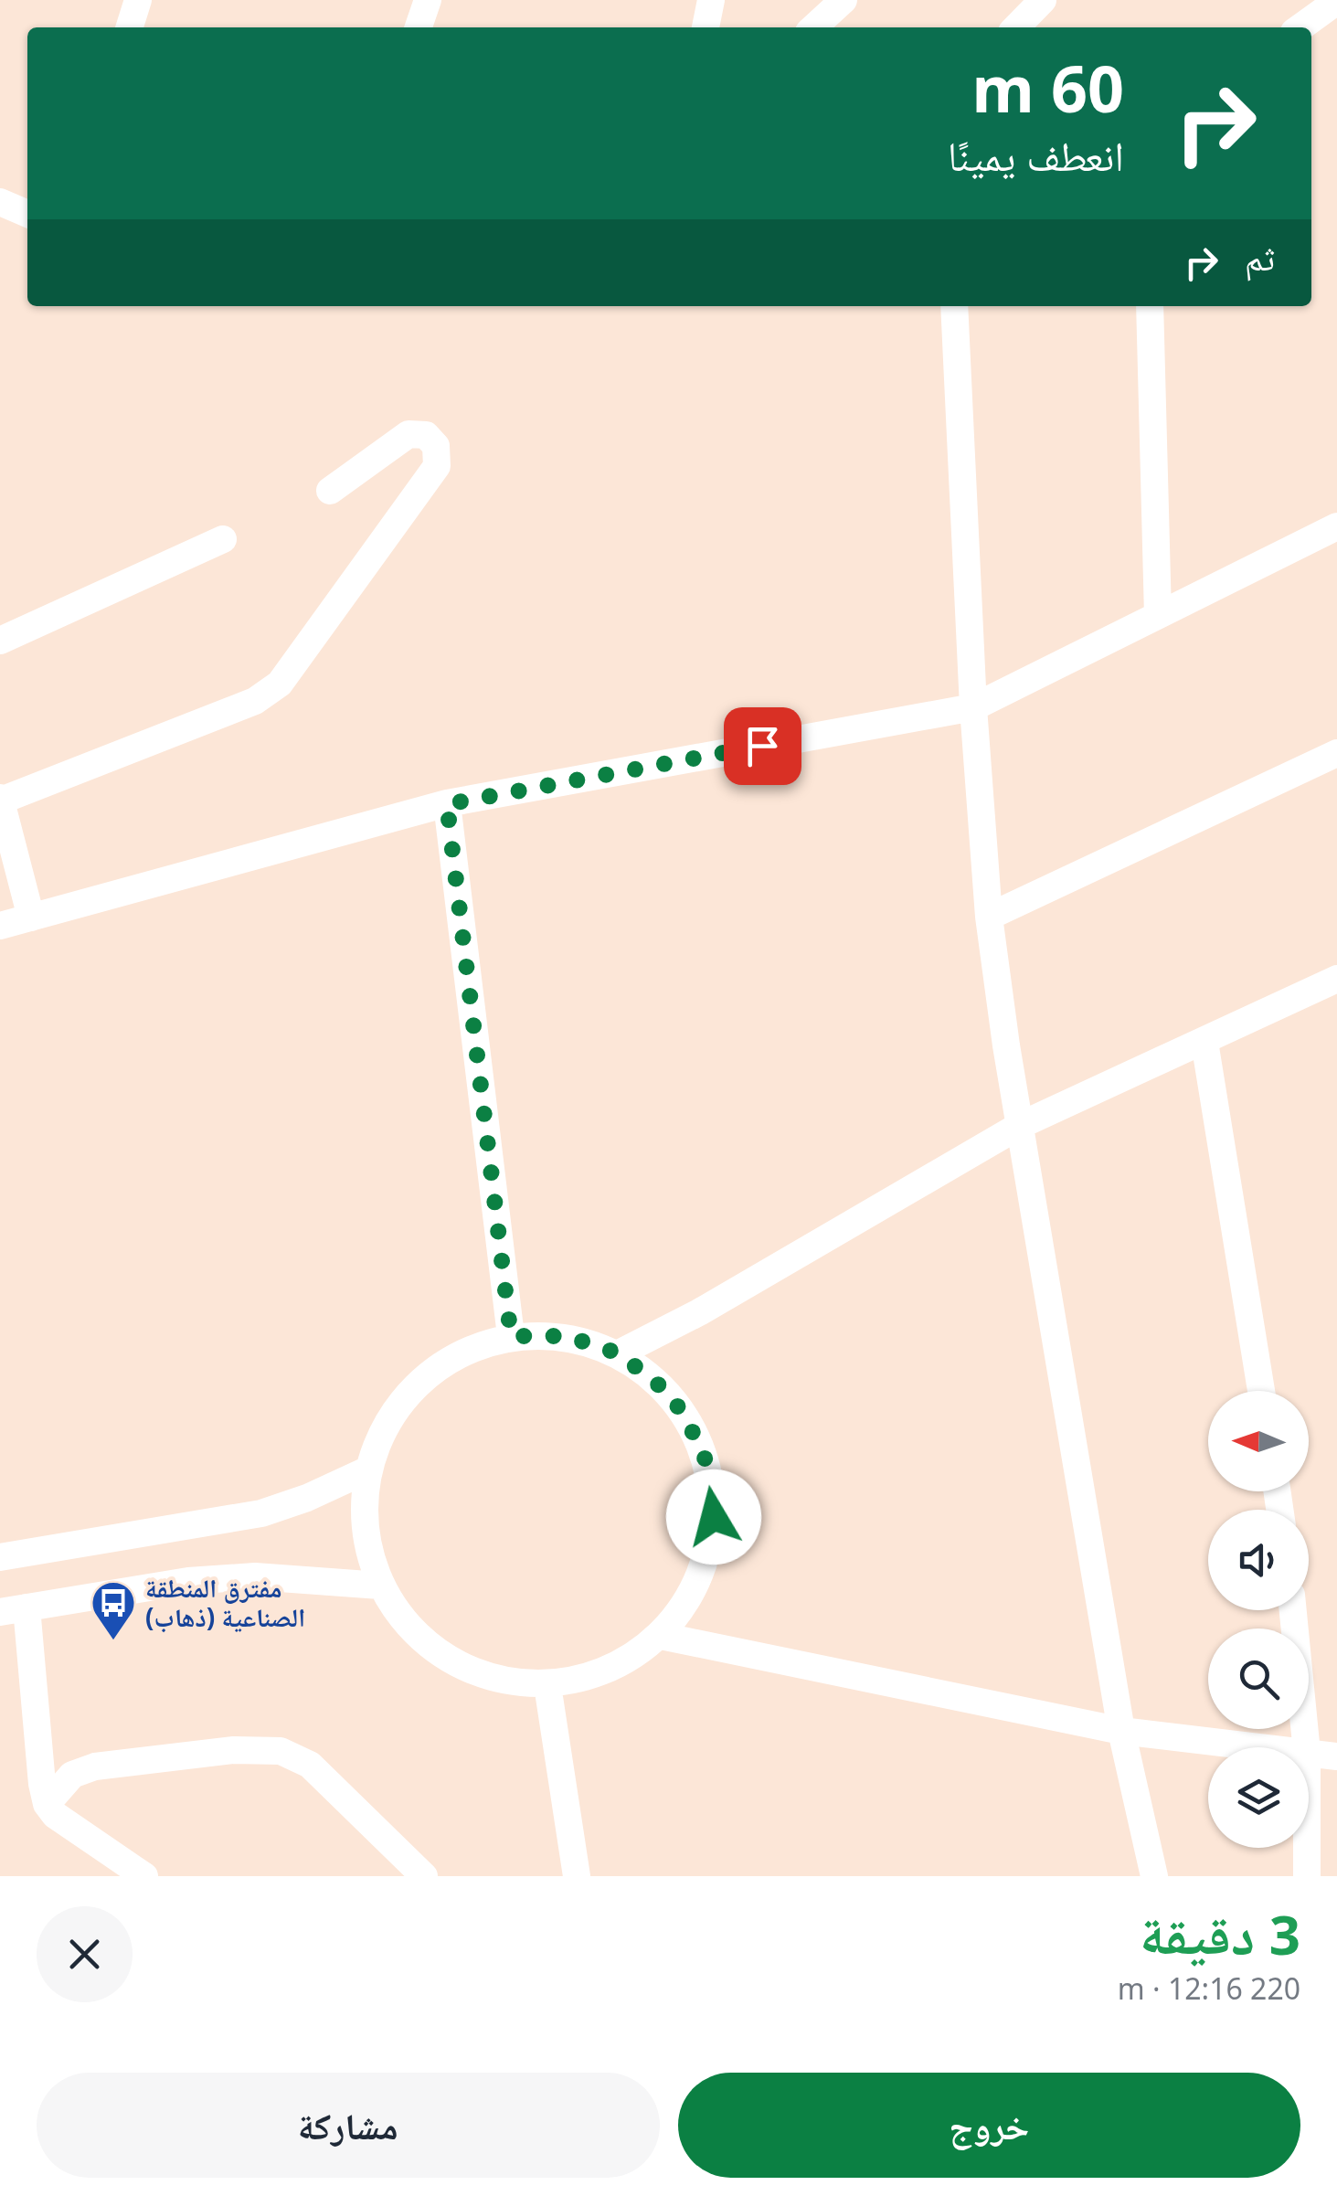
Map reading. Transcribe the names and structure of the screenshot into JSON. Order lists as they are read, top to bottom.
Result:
{
  "places": {
    "bus stop": ["مفترق المنطقة الصناعية (ذهاب)"]
  },
  "north": "left",
  "page": {
    "turn": ["60 m", "انعطف يمينًا"],
    "then": "ثم",
    "heading": ["3 دقيقة", "220 m · 12:16"],
    "buttons": ["خروج", "مشاركة"]
  }
}
